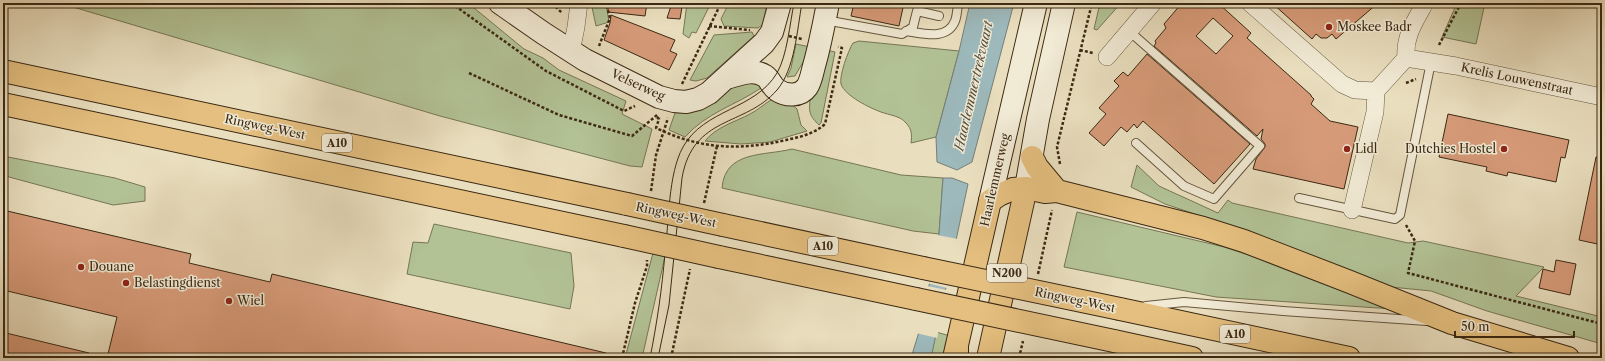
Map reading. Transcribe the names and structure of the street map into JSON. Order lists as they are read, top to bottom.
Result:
{
  "streets": {
    "main road": [
      "Ringweg-West",
      "A10",
      "Haarlemmerweg",
      "N200"
    ],
    "street": ["Krelis Louwenstraat", "Velserweg"]
  },
  "crossings": [
    ["Ringweg-West", "A10"],
    ["A10", "Haarlemmerweg"],
    ["A10", "N200"]
  ],
  "water": ["Haarlemmertrekvaart"],
  "places": [
    "Moskee Badr",
    "Lidl",
    "Dutchies Hostel",
    "Douane",
    "Belastingdienst",
    "Wiel"
  ],
  "scale_bar": "50 m"
}
